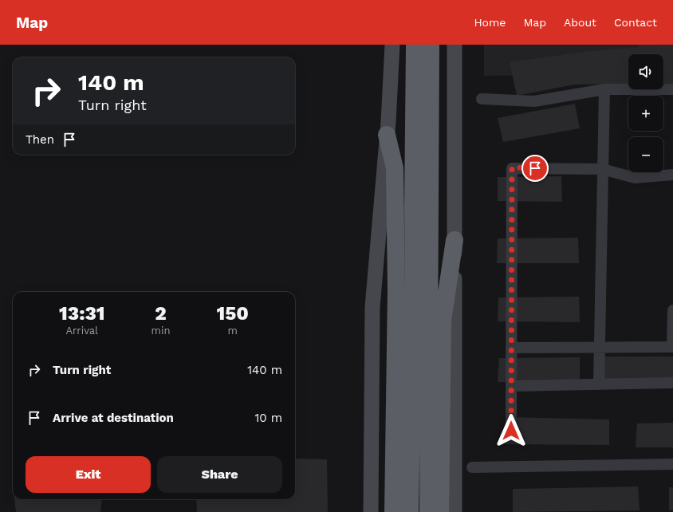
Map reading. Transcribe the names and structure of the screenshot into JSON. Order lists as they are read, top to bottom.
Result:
{
  "page": {
    "header": "Map",
    "nav": [
      "Home",
      "Map",
      "About",
      "Contact"
    ],
    "map_buttons": ["+", "−"],
    "turn": ["140 m", "Turn right"],
    "then": "Then",
    "eta": [
      "13:31",
      "Arrival",
      "2",
      "min",
      "150",
      "m"
    ],
    "list": [
      {
        "name": "Turn right",
        "value": "140 m"
      },
      {
        "name": "Arrive at destination",
        "value": "10 m"
      }
    ],
    "buttons": ["Exit", "Share"]
  }
}
